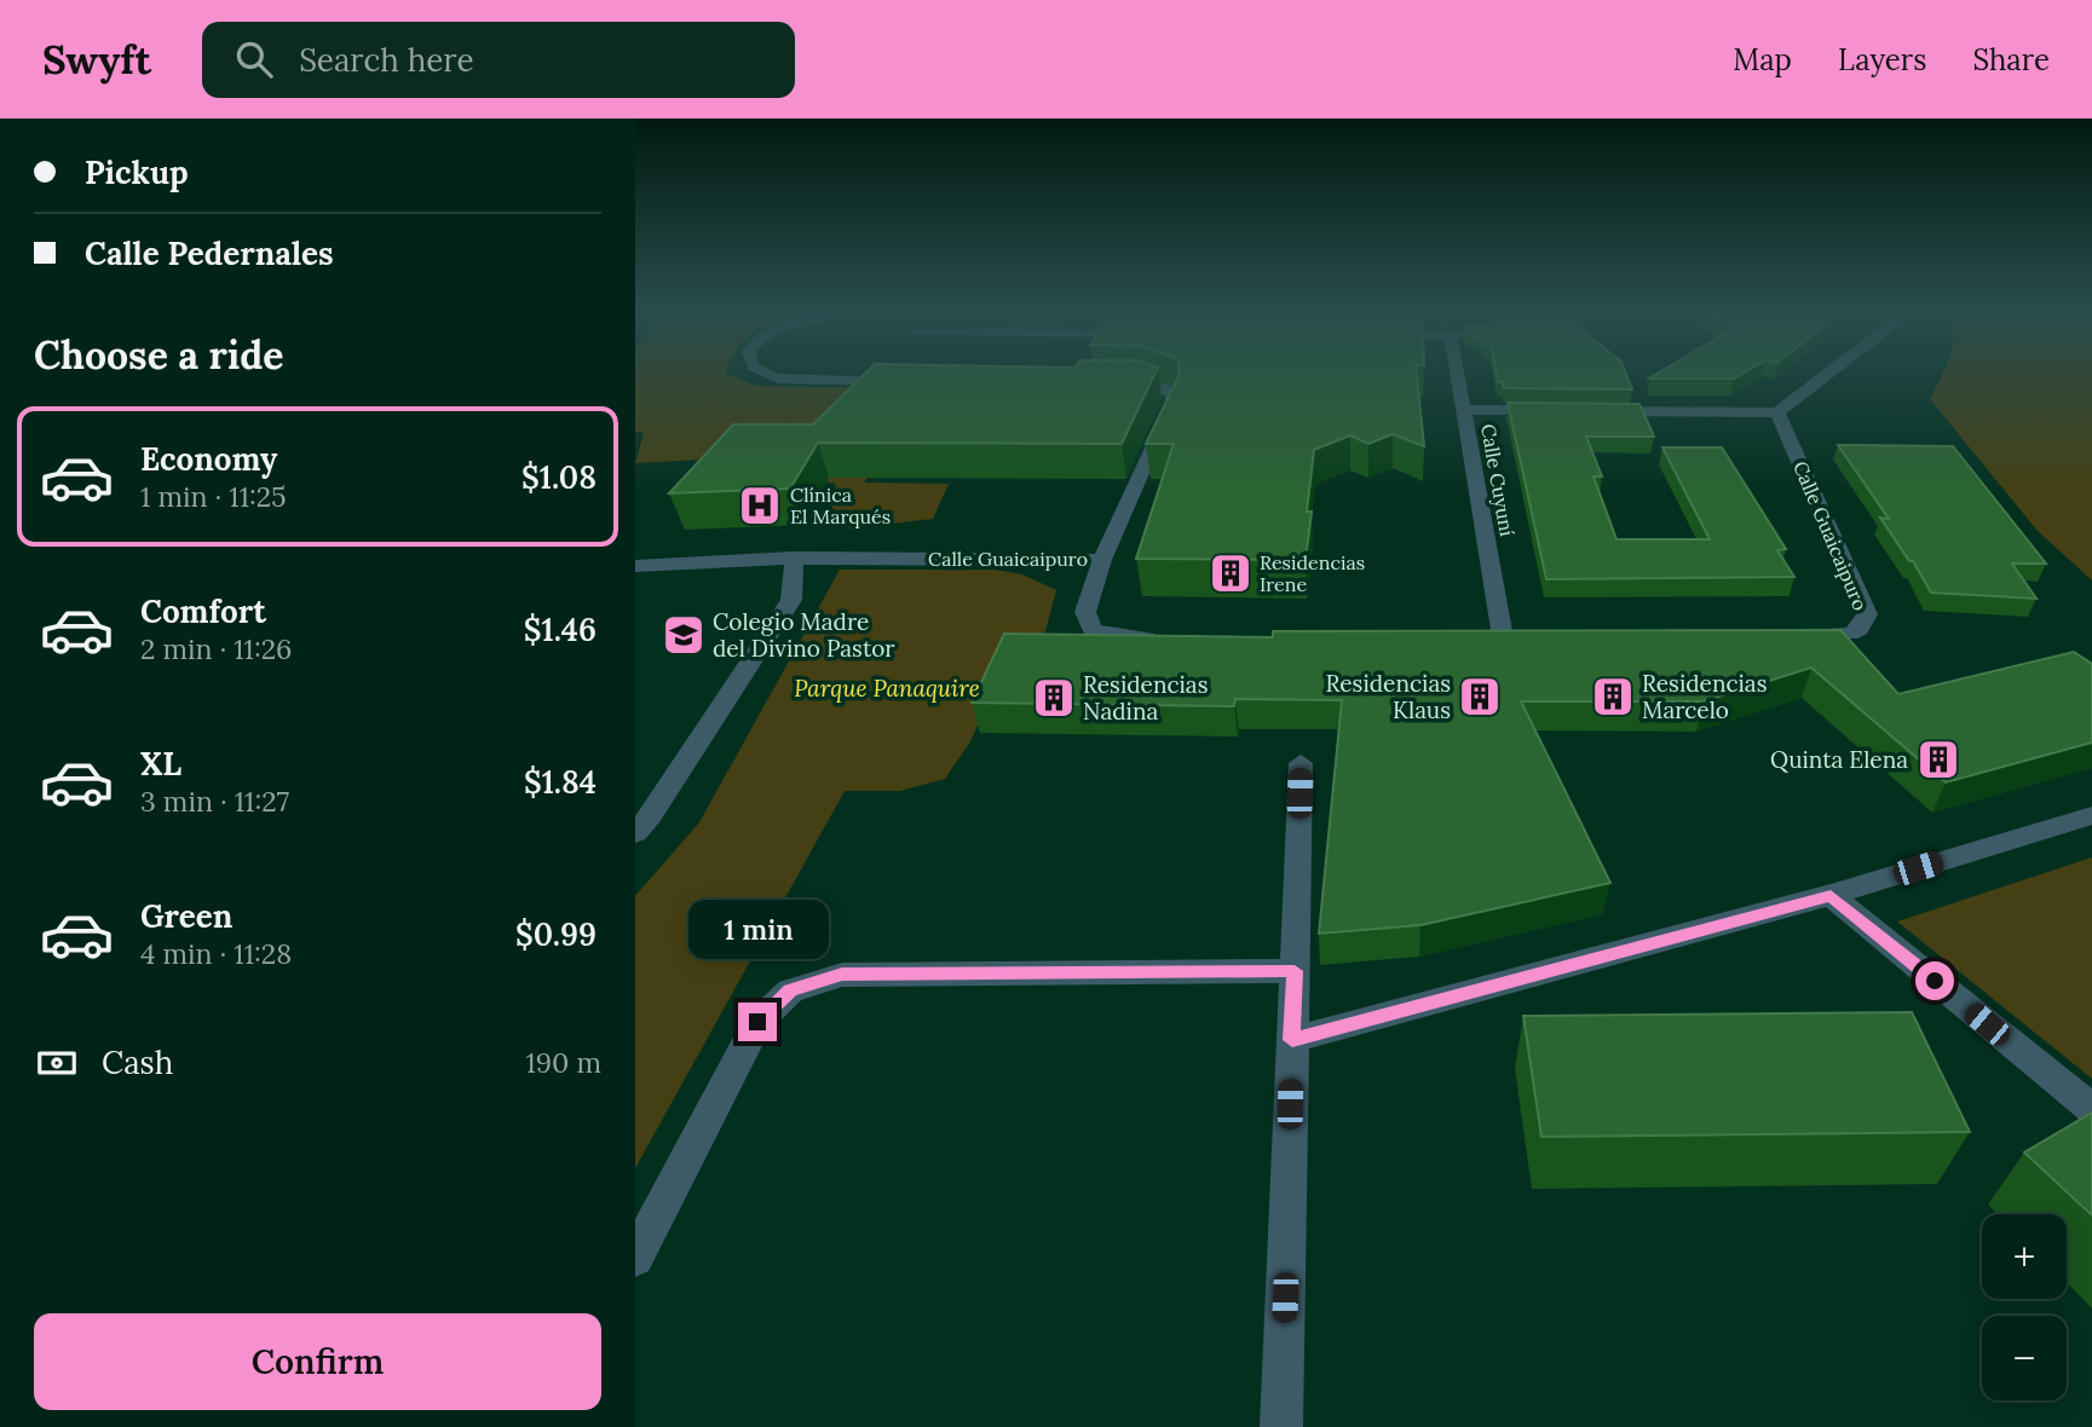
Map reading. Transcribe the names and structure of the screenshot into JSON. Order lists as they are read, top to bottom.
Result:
{
  "streets": {
    "street": ["Calle Cuyuní", "Calle Guaicaipuro"]
  },
  "parks": ["Parque Panaquire"],
  "places": {
    "hospital": ["Clínica El Marqués"],
    "building": [
      "Residencias Irene",
      "Residencias Klaus",
      "Residencias Marcelo",
      "Residencias Nadina",
      "Quinta Elena"
    ],
    "school or university": ["Colegio Madre del Divino Pastor"]
  },
  "page": {
    "header": "Swyft",
    "search": "Search here",
    "nav": ["Map", "Layers", "Share"],
    "banner": ["Pickup", "Calle Pedernales"],
    "heading": "Choose a ride",
    "list": [
      {
        "name": "Economy",
        "note": "1 min · 11:25",
        "value": "$1.08"
      },
      {
        "name": "Comfort",
        "note": "2 min · 11:26",
        "value": "$1.46"
      },
      {
        "name": "XL",
        "note": "3 min · 11:27",
        "value": "$1.84"
      },
      {
        "name": "Green",
        "note": "4 min · 11:28",
        "value": "$0.99"
      }
    ],
    "bubble": "1 min",
    "pay": ["Cash", "190 m"],
    "map_buttons": ["+", "−"],
    "buttons": "Confirm"
  }
}
